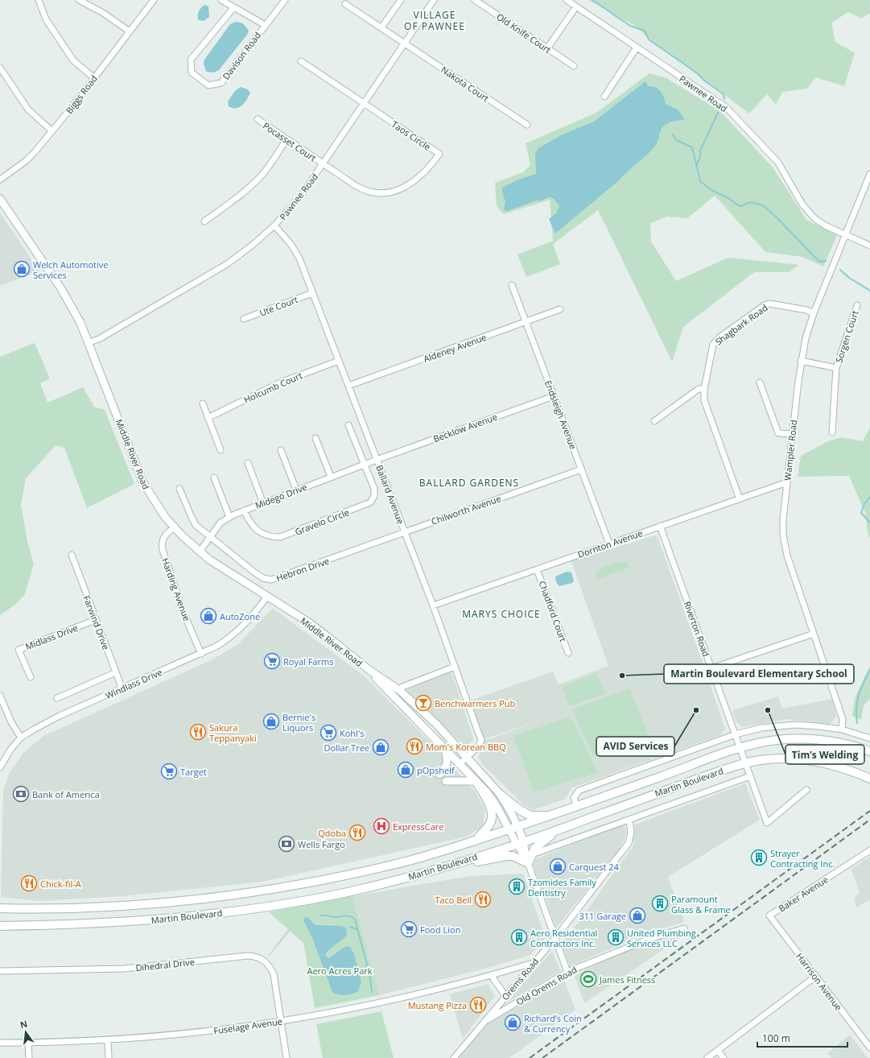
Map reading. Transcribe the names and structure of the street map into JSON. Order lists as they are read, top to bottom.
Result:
{
  "streets": {
    "main road": ["Martin Boulevard"],
    "street": [
      "Old Knife Court",
      "Davison Road",
      "Nakota Court",
      "Pawnee Road",
      "Biggs Road",
      "Taos Circle",
      "Pocasset Court",
      "Ute Court",
      "Shagbark Road",
      "Sorgen Court",
      "Aldeney Avenue",
      "Holcumb Court",
      "Endsleigh Avenue",
      "Becklow Avenue",
      "Wampler Road",
      "Middle River Road",
      "Ballard Avenue",
      "Midego Drive",
      "Chilworth Avenue",
      "Gravelo Circle",
      "Dornton Avenue",
      "Hebron Drive",
      "Harding Avenue",
      "Chadford Court",
      "Farwind Drive",
      "Riverton Road",
      "Midlass Drive",
      "Windlass Drive",
      "Baker Avenue",
      "Dihedral Drive",
      "Orems Road",
      "Harrison Avenue",
      "Old Orems Road",
      "Fuselage Avenue"
    ]
  },
  "crossings": [
    ["Nakota Court", "Pawnee Road"],
    ["Pawnee Road", "Taos Circle"],
    ["Pawnee Road", "Pocasset Court"],
    ["Pawnee Road", "Wampler Road"],
    ["Pawnee Road", "Middle River Road"],
    ["Pawnee Road", "Ballard Avenue"],
    ["Taos Circle", "Pocasset Court"],
    ["Ute Court", "Ballard Avenue"],
    ["Shagbark Road", "Wampler Road"],
    ["Shagbark Road", "Dornton Avenue"],
    ["Sorgen Court", "Wampler Road"],
    ["Aldeney Avenue", "Endsleigh Avenue"],
    ["Aldeney Avenue", "Ballard Avenue"],
    ["Holcumb Court", "Ballard Avenue"],
    ["Endsleigh Avenue", "Becklow Avenue"],
    ["Endsleigh Avenue", "Chilworth Avenue"],
    ["Endsleigh Avenue", "Dornton Avenue"],
    ["Becklow Avenue", "Ballard Avenue"],
    ["Becklow Avenue", "Midego Drive"],
    ["Wampler Road", "Dornton Avenue"],
    ["Middle River Road", "Ballard Avenue"],
    ["Middle River Road", "Midego Drive"],
    ["Middle River Road", "Harding Avenue"],
    ["Middle River Road", "Windlass Drive"],
    ["Middle River Road", "Martin Boulevard"],
    ["Middle River Road", "Orems Road"],
    ["Middle River Road", "Old Orems Road"],
    ["Ballard Avenue", "Midego Drive"],
    ["Ballard Avenue", "Chilworth Avenue"],
    ["Ballard Avenue", "Dornton Avenue"],
    ["Ballard Avenue", "Hebron Drive"],
    ["Midego Drive", "Gravelo Circle"],
    ["Midego Drive", "Hebron Drive"],
    ["Chilworth Avenue", "Hebron Drive"],
    ["Dornton Avenue", "Chadford Court"],
    ["Dornton Avenue", "Riverton Road"],
    ["Harding Avenue", "Windlass Drive"],
    ["Farwind Drive", "Midlass Drive"],
    ["Farwind Drive", "Windlass Drive"],
    ["Riverton Road", "Martin Boulevard"],
    ["Martin Boulevard", "Orems Road"],
    ["Baker Avenue", "Harrison Avenue"],
    ["Dihedral Drive", "Fuselage Avenue"],
    ["Orems Road", "Old Orems Road"],
    ["Orems Road", "Fuselage Avenue"]
  ],
  "districts": ["VILLAGE OF PAWNEE", "BALLARD GARDENS", "MARYS CHOICE"],
  "parks": ["Aero Acres Park"],
  "places": {
    "shop": [
      "Welch Automotive Services",
      "AutoZone",
      "Bernie's Liquors",
      "Dollar Tree",
      "pOpshelf",
      "Carquest 24",
      "311 Garage",
      "Richard’s Coin & Currency"
    ],
    "supermarket": [
      "Royal Farms",
      "Kohl's",
      "Target",
      "Food Lion"
    ],
    "other": ["Martin Boulevard Elementary School", "AVID Services", "Tim’s Welding"],
    "bar": ["Benchwarmers Pub"],
    "restaurant": [
      "Sakura Teppanyaki",
      "Mom's Korean BBQ",
      "Qdoba",
      "Chick-fil-A",
      "Taco Bell",
      "Mustang Pizza"
    ],
    "bank": ["Bank of America", "Wells Fargo"],
    "hospital": ["ExpressCare"],
    "building": [
      "Strayer Contracting Inc.",
      "Tzomides Family Dentistry",
      "Paramount Glass & Frame",
      "Aero Residential Contractors Inc.",
      "United Plumbing Services LLC"
    ],
    "sports": ["James Fitness"]
  },
  "scale_bar": "100 m",
  "north": "top"
}
